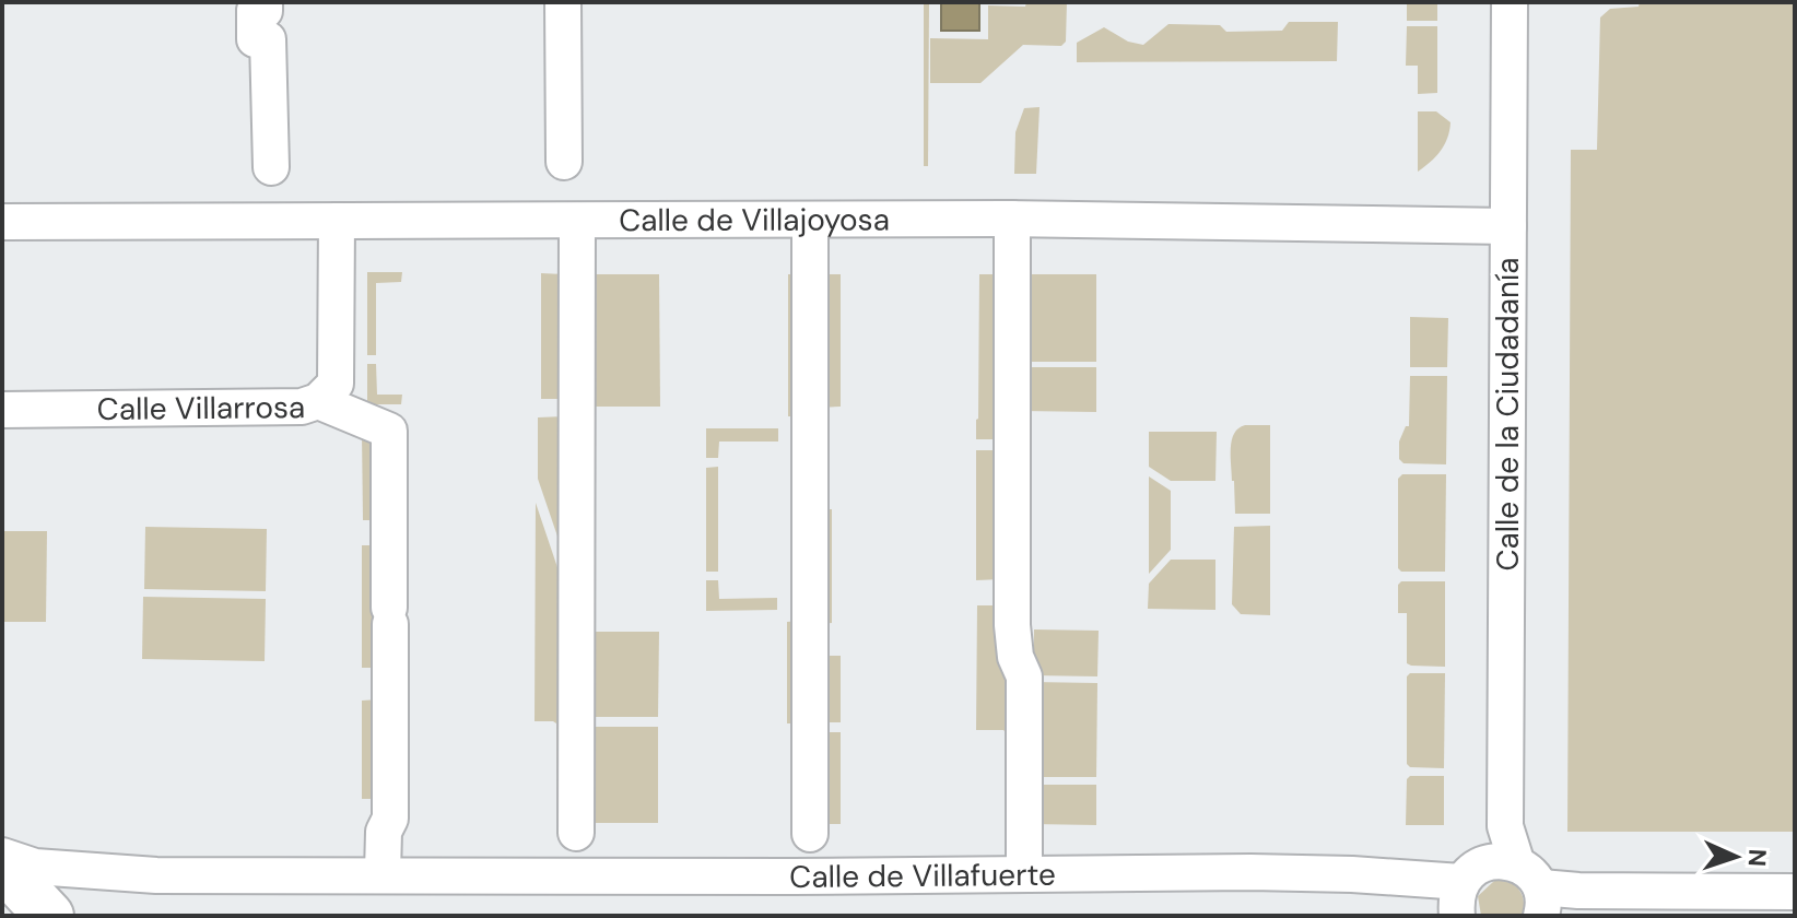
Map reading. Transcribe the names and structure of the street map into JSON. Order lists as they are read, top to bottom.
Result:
{
  "streets": {
    "street": [
      "Calle de Villajoyosa",
      "Calle Villarrosa",
      "Calle de la Ciudadanía",
      "Calle de Villafuerte"
    ]
  },
  "crossings": [
    ["Calle de Villajoyosa", "Calle Villarrosa"],
    ["Calle de Villajoyosa", "Calle de la Ciudadanía"],
    ["Calle de la Ciudadanía", "Calle de Villafuerte"]
  ],
  "north": "right"
}
